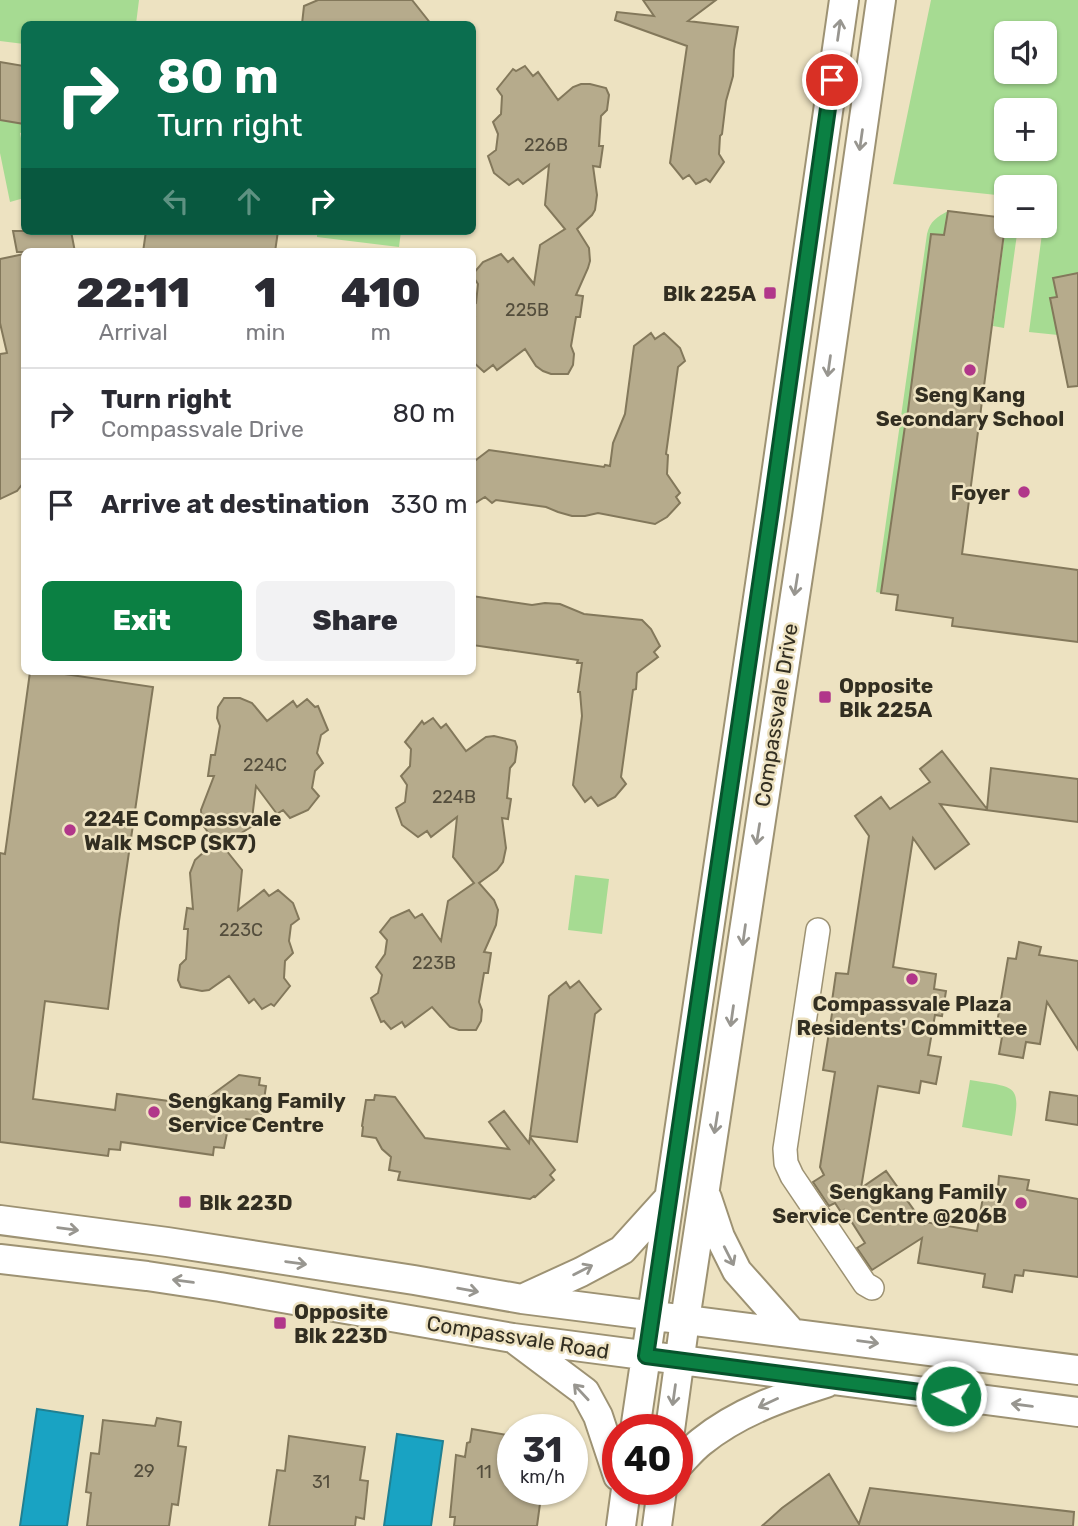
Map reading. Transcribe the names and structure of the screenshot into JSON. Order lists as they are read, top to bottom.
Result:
{
  "streets": {
    "street": ["Compassvale Drive", "Compassvale Road"]
  },
  "crossings": [
    ["Compassvale Drive", "Compassvale Road"]
  ],
  "places": {
    "transit": [
      "Blk 225A",
      "Opposite Blk 225A",
      "Blk 223D",
      "Opposite Blk 223D"
    ],
    "other": [
      "Seng Kang Secondary School",
      "Foyer",
      "224E Compassvale Walk MSCP (SK7)",
      "Compassvale Plaza Residents' Committee",
      "Sengkang Family Service Centre",
      "Sengkang Family Service Centre @206B"
    ]
  },
  "house_numbers": [
    "226B",
    "225B",
    "224C",
    "224B",
    "223C",
    "223B",
    "29",
    "11",
    "31"
  ],
  "page": {
    "map_buttons": ["+", "−"],
    "turn": ["80 m", "Turn right"],
    "eta": [
      "22:11",
      "Arrival",
      "1",
      "min",
      "410",
      "m"
    ],
    "list": [
      {
        "name": "Turn right",
        "note": "Compassvale Drive",
        "value": "80 m"
      },
      {
        "name": "Arrive at destination",
        "value": "330 m"
      }
    ],
    "buttons": ["Exit", "Share"],
    "speed": "31 km/h",
    "limit": "40"
  }
}
